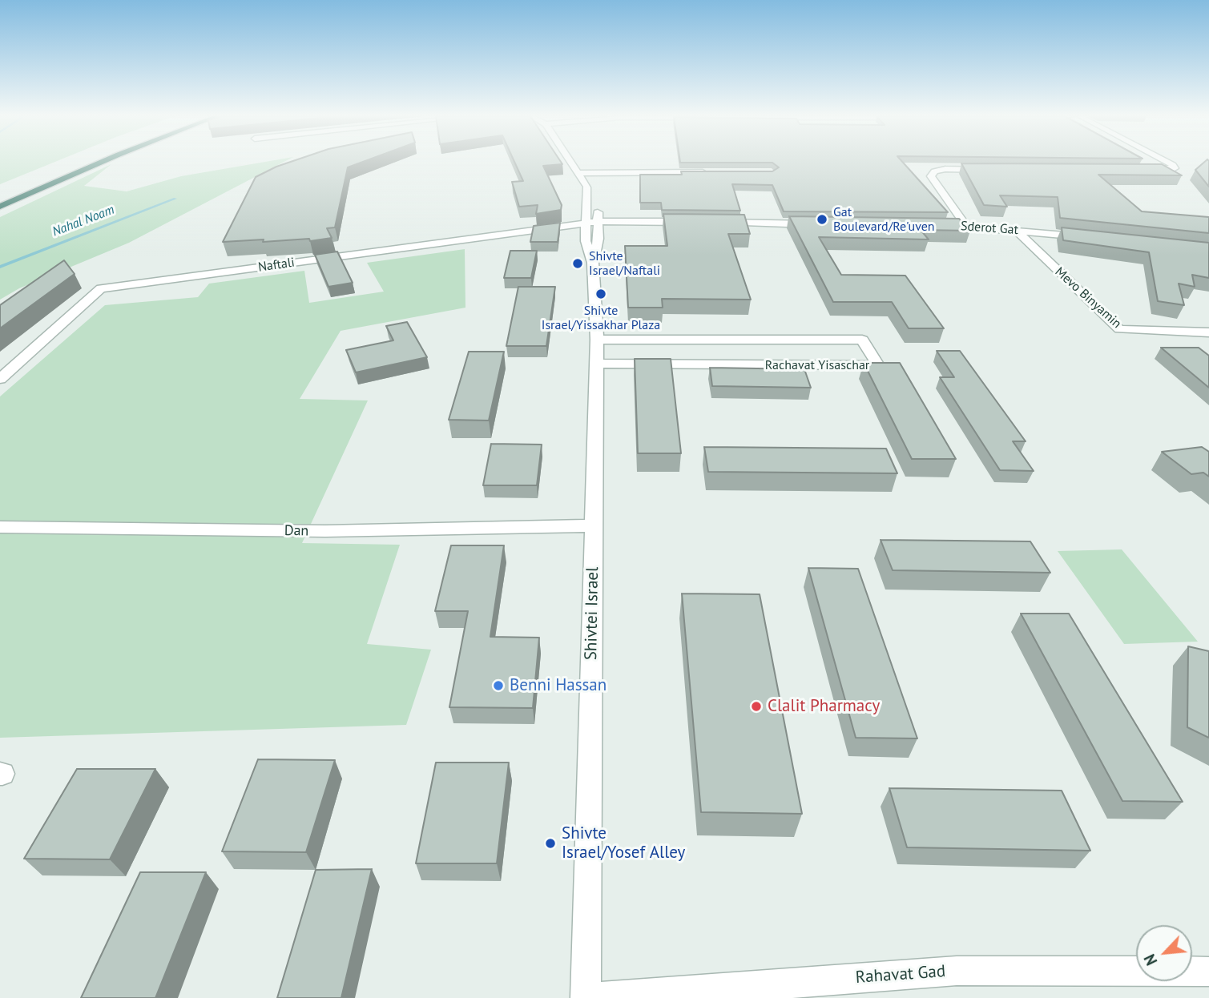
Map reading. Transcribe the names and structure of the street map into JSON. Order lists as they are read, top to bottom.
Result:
{
  "streets": {
    "street": [
      "Sderot Gat",
      "Naftali",
      "Mevo Binyamin",
      "Rachavat Yisaschar",
      "Dan",
      "Shivtei Israel",
      "Rahavat Gad"
    ]
  },
  "crossings": [
    ["Sderot Gat", "Mevo Binyamin"],
    ["Naftali", "Shivtei Israel"],
    ["Rachavat Yisaschar", "Shivtei Israel"],
    ["Dan", "Shivtei Israel"]
  ],
  "water": ["Nahal Noam"],
  "places": [
    "Gat Boulevard/Re'uven",
    "Shivte Israel/Naftali",
    "Shivte Israel/Yissakhar Plaza",
    "Benni Hassan",
    "Clalit Pharmacy",
    "Shivte Israel/Yosef Alley"
  ],
  "north": "bottom left"
}
